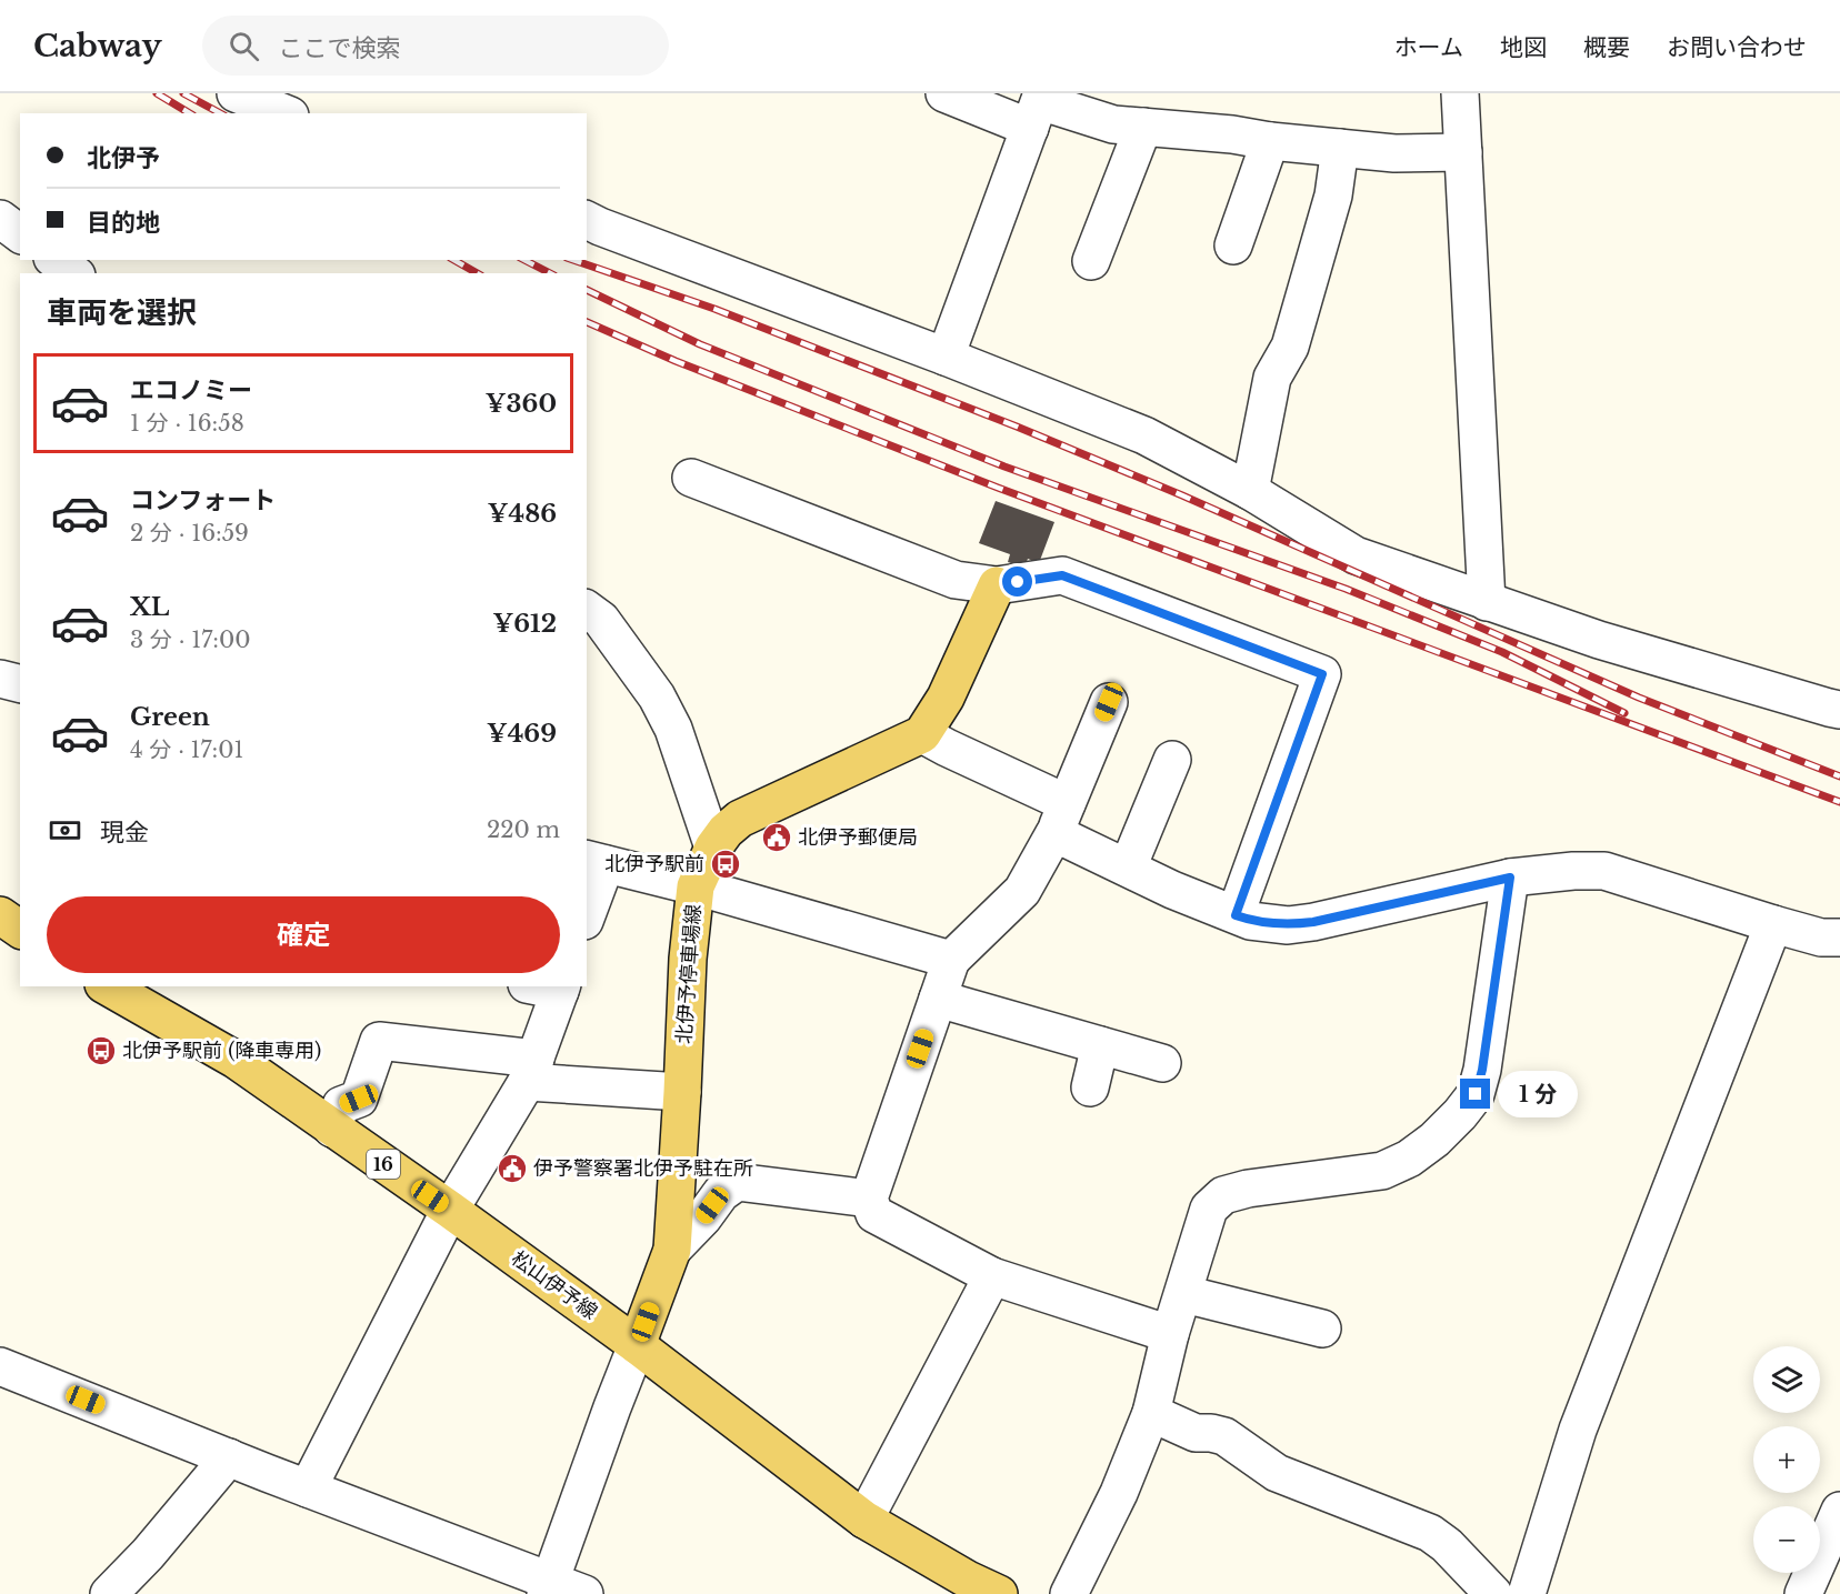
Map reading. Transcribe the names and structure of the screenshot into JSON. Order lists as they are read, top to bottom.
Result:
{
  "streets": {
    "main road": ["北伊予停車場線", "16", "松山伊予線"]
  },
  "crossings": [
    ["北伊予停車場線", "松山伊予線"]
  ],
  "places": {
    "public building": ["北伊予郵便局", "伊予警察署北伊予駐在所"],
    "bus stop": ["北伊予駅前", "北伊予駅前 (降車専用)"]
  },
  "page": {
    "header": "Cabway",
    "search": "ここで検索",
    "nav": [
      "ホーム",
      "地図",
      "概要",
      "お問い合わせ"
    ],
    "banner": ["北伊予", "目的地"],
    "heading": "車両を選択",
    "list": [
      {
        "name": "エコノミー",
        "note": "1 分 · 16:58",
        "value": "¥360"
      },
      {
        "name": "コンフォート",
        "note": "2 分 · 16:59",
        "value": "¥486"
      },
      {
        "name": "XL",
        "note": "3 分 · 17:00",
        "value": "¥612"
      },
      {
        "name": "Green",
        "note": "4 分 · 17:01",
        "value": "¥469"
      }
    ],
    "pay": ["現金", "220 m"],
    "buttons": "確定",
    "bubble": "1 分",
    "map_buttons": ["+", "−"]
  }
}
